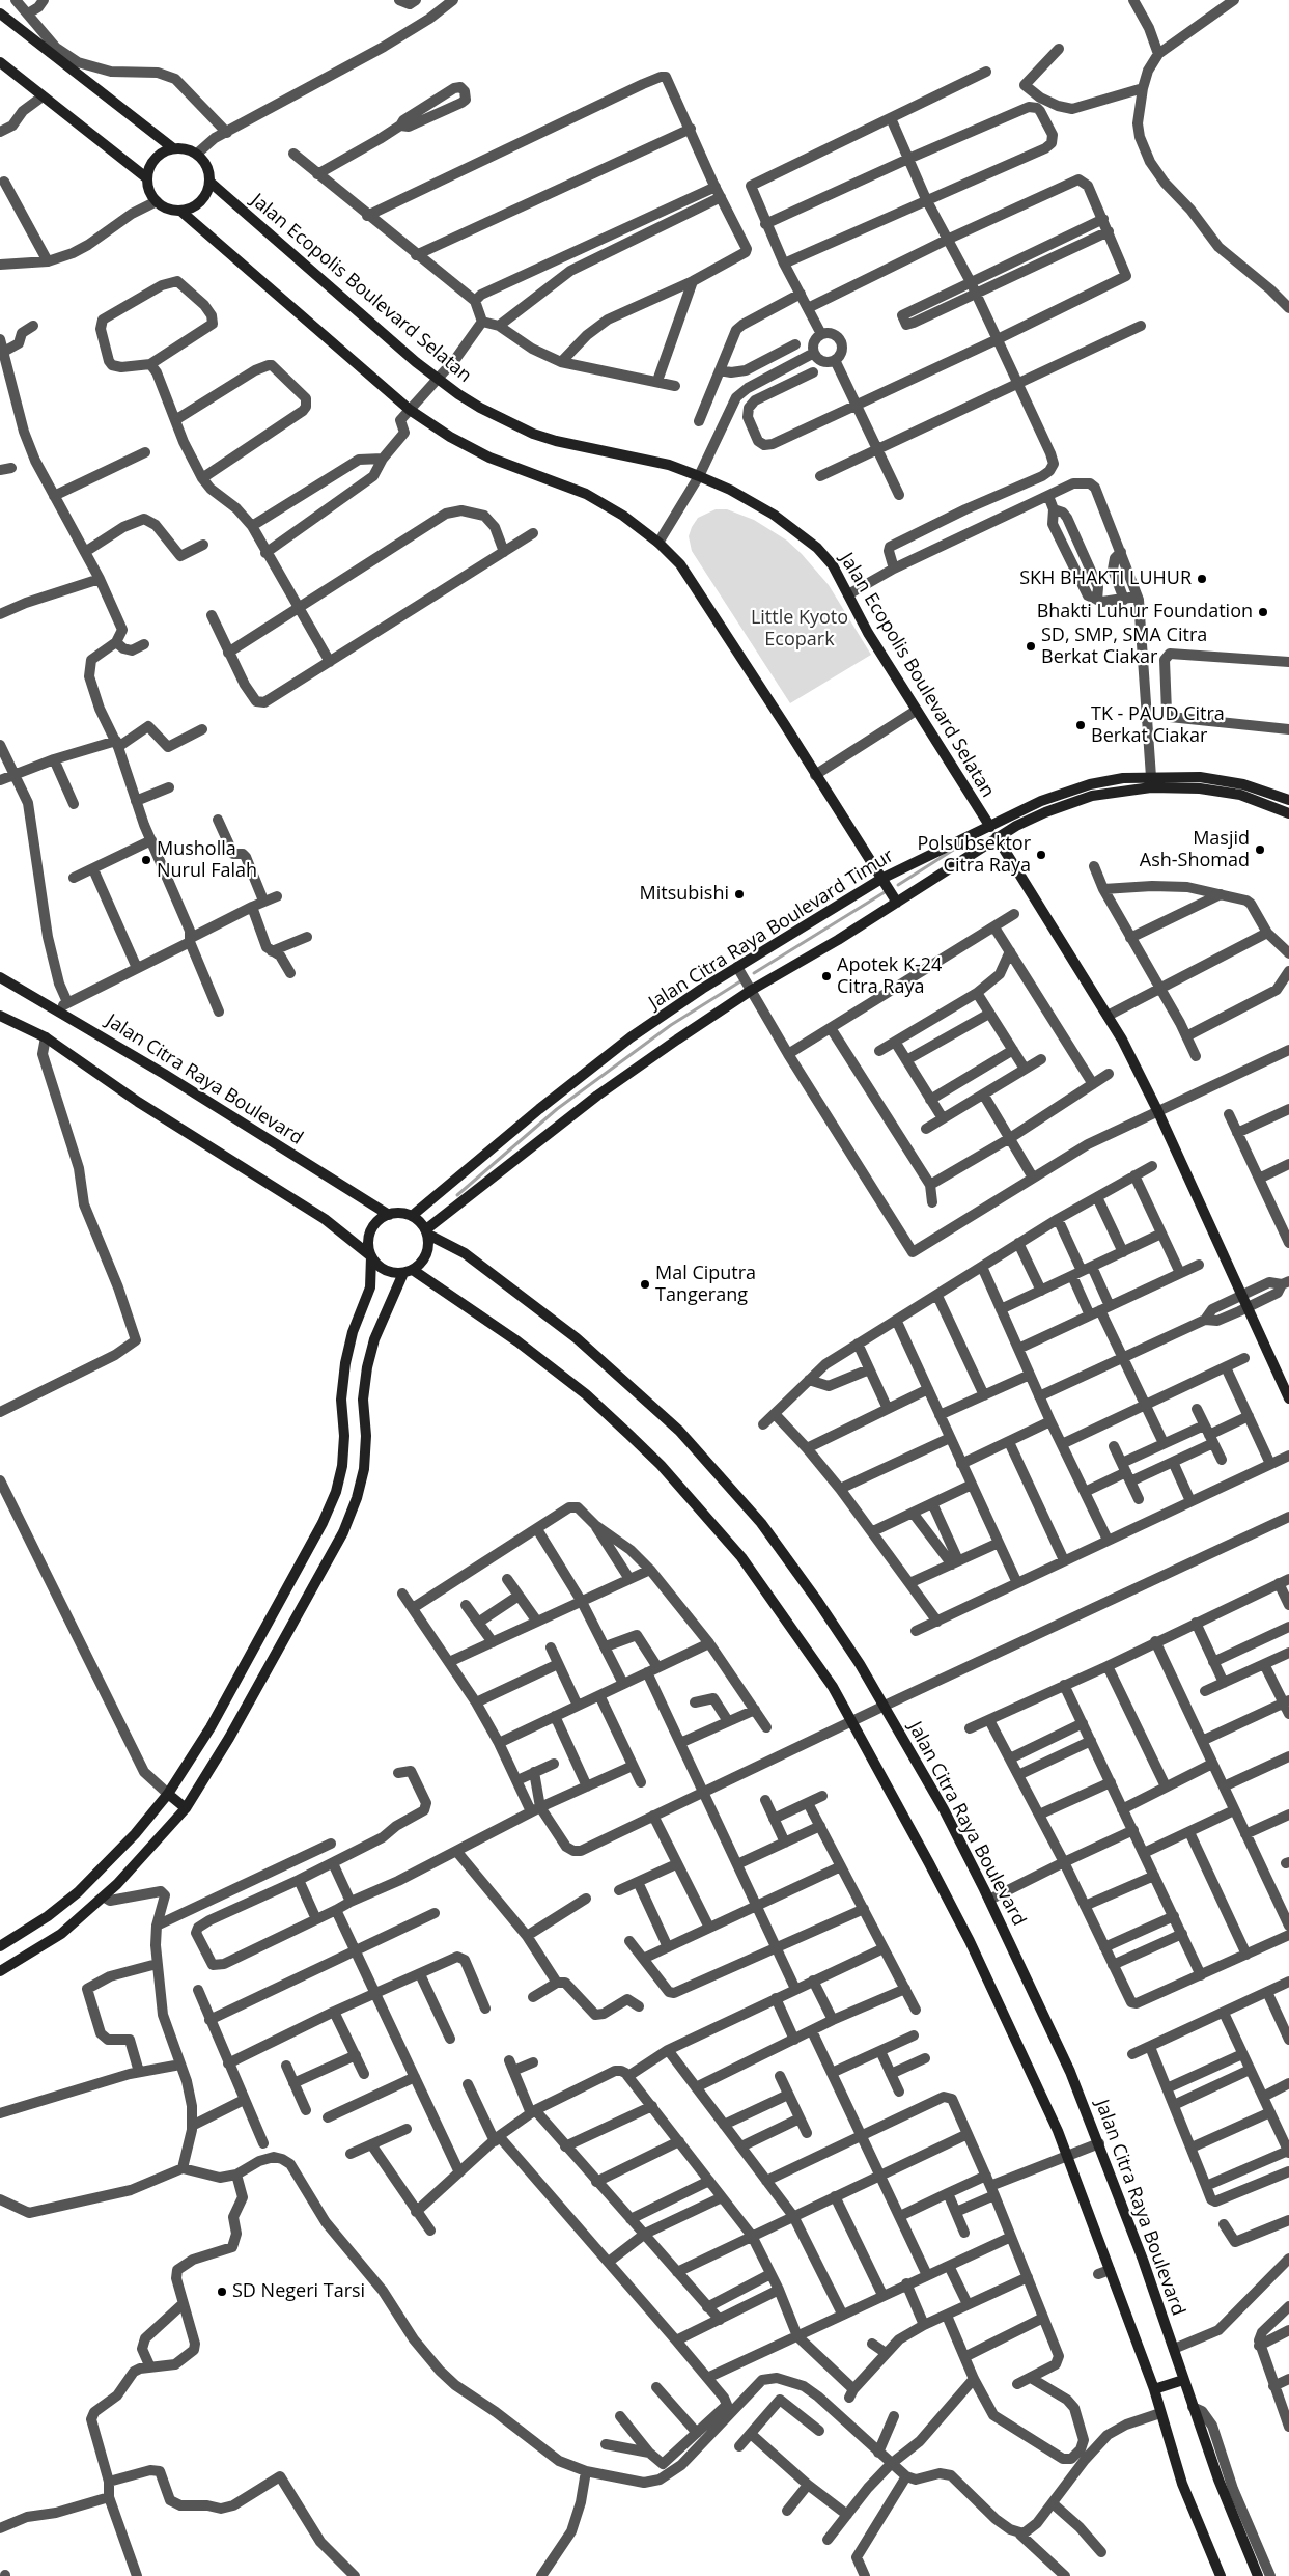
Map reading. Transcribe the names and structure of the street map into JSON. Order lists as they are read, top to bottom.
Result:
{
  "streets": {
    "street": ["Jalan Ecopolis Boulevard Selatan", "Jalan Citra Raya Boulevard Timur", "Jalan Citra Raya Boulevard"]
  },
  "crossings": [
    ["Jalan Ecopolis Boulevard Selatan", "Jalan Citra Raya Boulevard Timur"],
    ["Jalan Citra Raya Boulevard Timur", "Jalan Citra Raya Boulevard"]
  ],
  "parks": ["Little Kyoto Ecopark"],
  "places": [
    "SKH BHAKTI LUHUR",
    "Bhakti Luhur Foundation",
    "SD, SMP, SMA Citra Berkat Ciakar",
    "TK - PAUD Citra Berkat Ciakar",
    "Masjid Ash-Shomad",
    "Polsubsektor Citra Raya",
    "Musholla Nurul Falah",
    "Mitsubishi",
    "Apotek K-24 Citra Raya",
    "Mal Ciputra Tangerang",
    "SD Negeri Tarsi"
  ]
}
